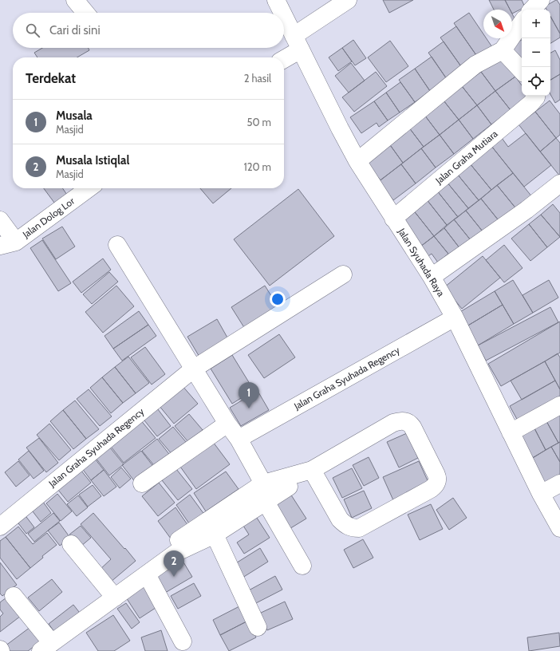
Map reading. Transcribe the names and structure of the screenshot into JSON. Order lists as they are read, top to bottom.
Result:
{
  "streets": {
    "street": [
      "Jalan Graha Mutiara",
      "Jalan Dolog Lor",
      "Jalan Syuhada Raya",
      "Jalan Graha Syuhada Regency"
    ]
  },
  "crossings": [
    ["Jalan Graha Mutiara", "Jalan Syuhada Raya"],
    ["Jalan Syuhada Raya", "Jalan Graha Syuhada Regency"]
  ],
  "north": "bottom right",
  "page": {
    "map_buttons": ["+", "−"],
    "search": "Cari di sini",
    "heading": ["Terdekat", "2 hasil"],
    "list": [
      {
        "mark": "1",
        "name": "Musala",
        "note": "Masjid",
        "value": "50 m"
      },
      {
        "mark": "2",
        "name": "Musala Istiqlal",
        "note": "Masjid",
        "value": "120 m"
      }
    ],
    "pins": ["1", "2"]
  }
}
